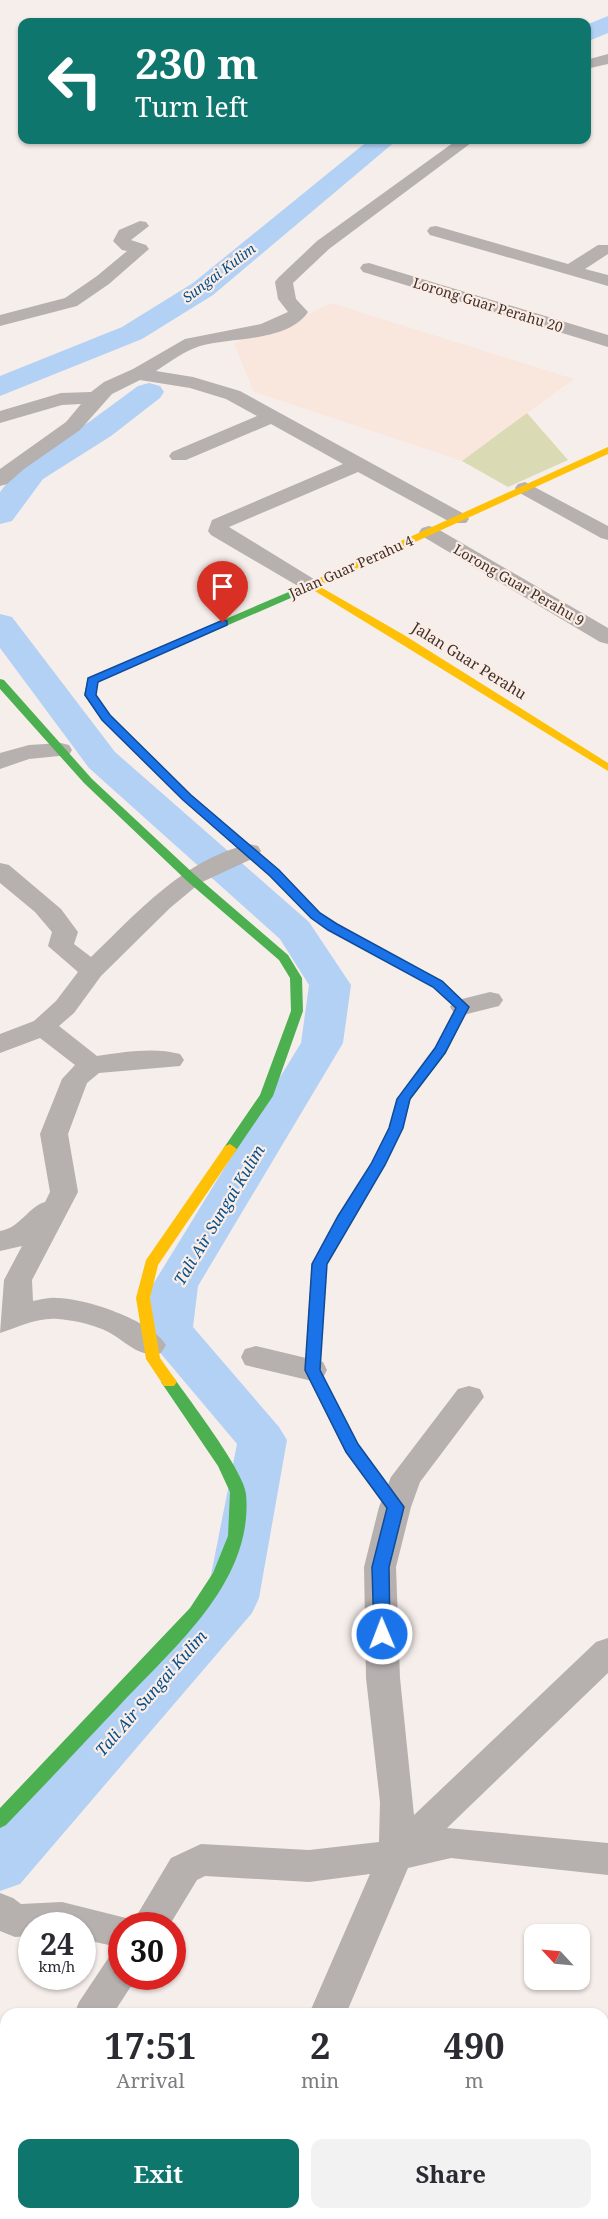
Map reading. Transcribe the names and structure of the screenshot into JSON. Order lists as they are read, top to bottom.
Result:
{
  "streets": {
    "street": [
      "Lorong Guar Perahu 20",
      "Jalan Guar Perahu 4",
      "Lorong Guar Perahu 9",
      "Jalan Guar Perahu"
    ]
  },
  "crossings": [
    ["Jalan Guar Perahu 4", "Lorong Guar Perahu 9"],
    ["Jalan Guar Perahu 4", "Jalan Guar Perahu"]
  ],
  "water": ["Sungai Kulim", "Tali Air Sungai Kulim"],
  "north": "top left",
  "page": {
    "turn": ["230 m", "Turn left"],
    "speed": "24 km/h",
    "limit": "30",
    "eta": [
      "17:51",
      "Arrival",
      "2",
      "min",
      "490",
      "m"
    ],
    "buttons": ["Exit", "Share"]
  }
}
